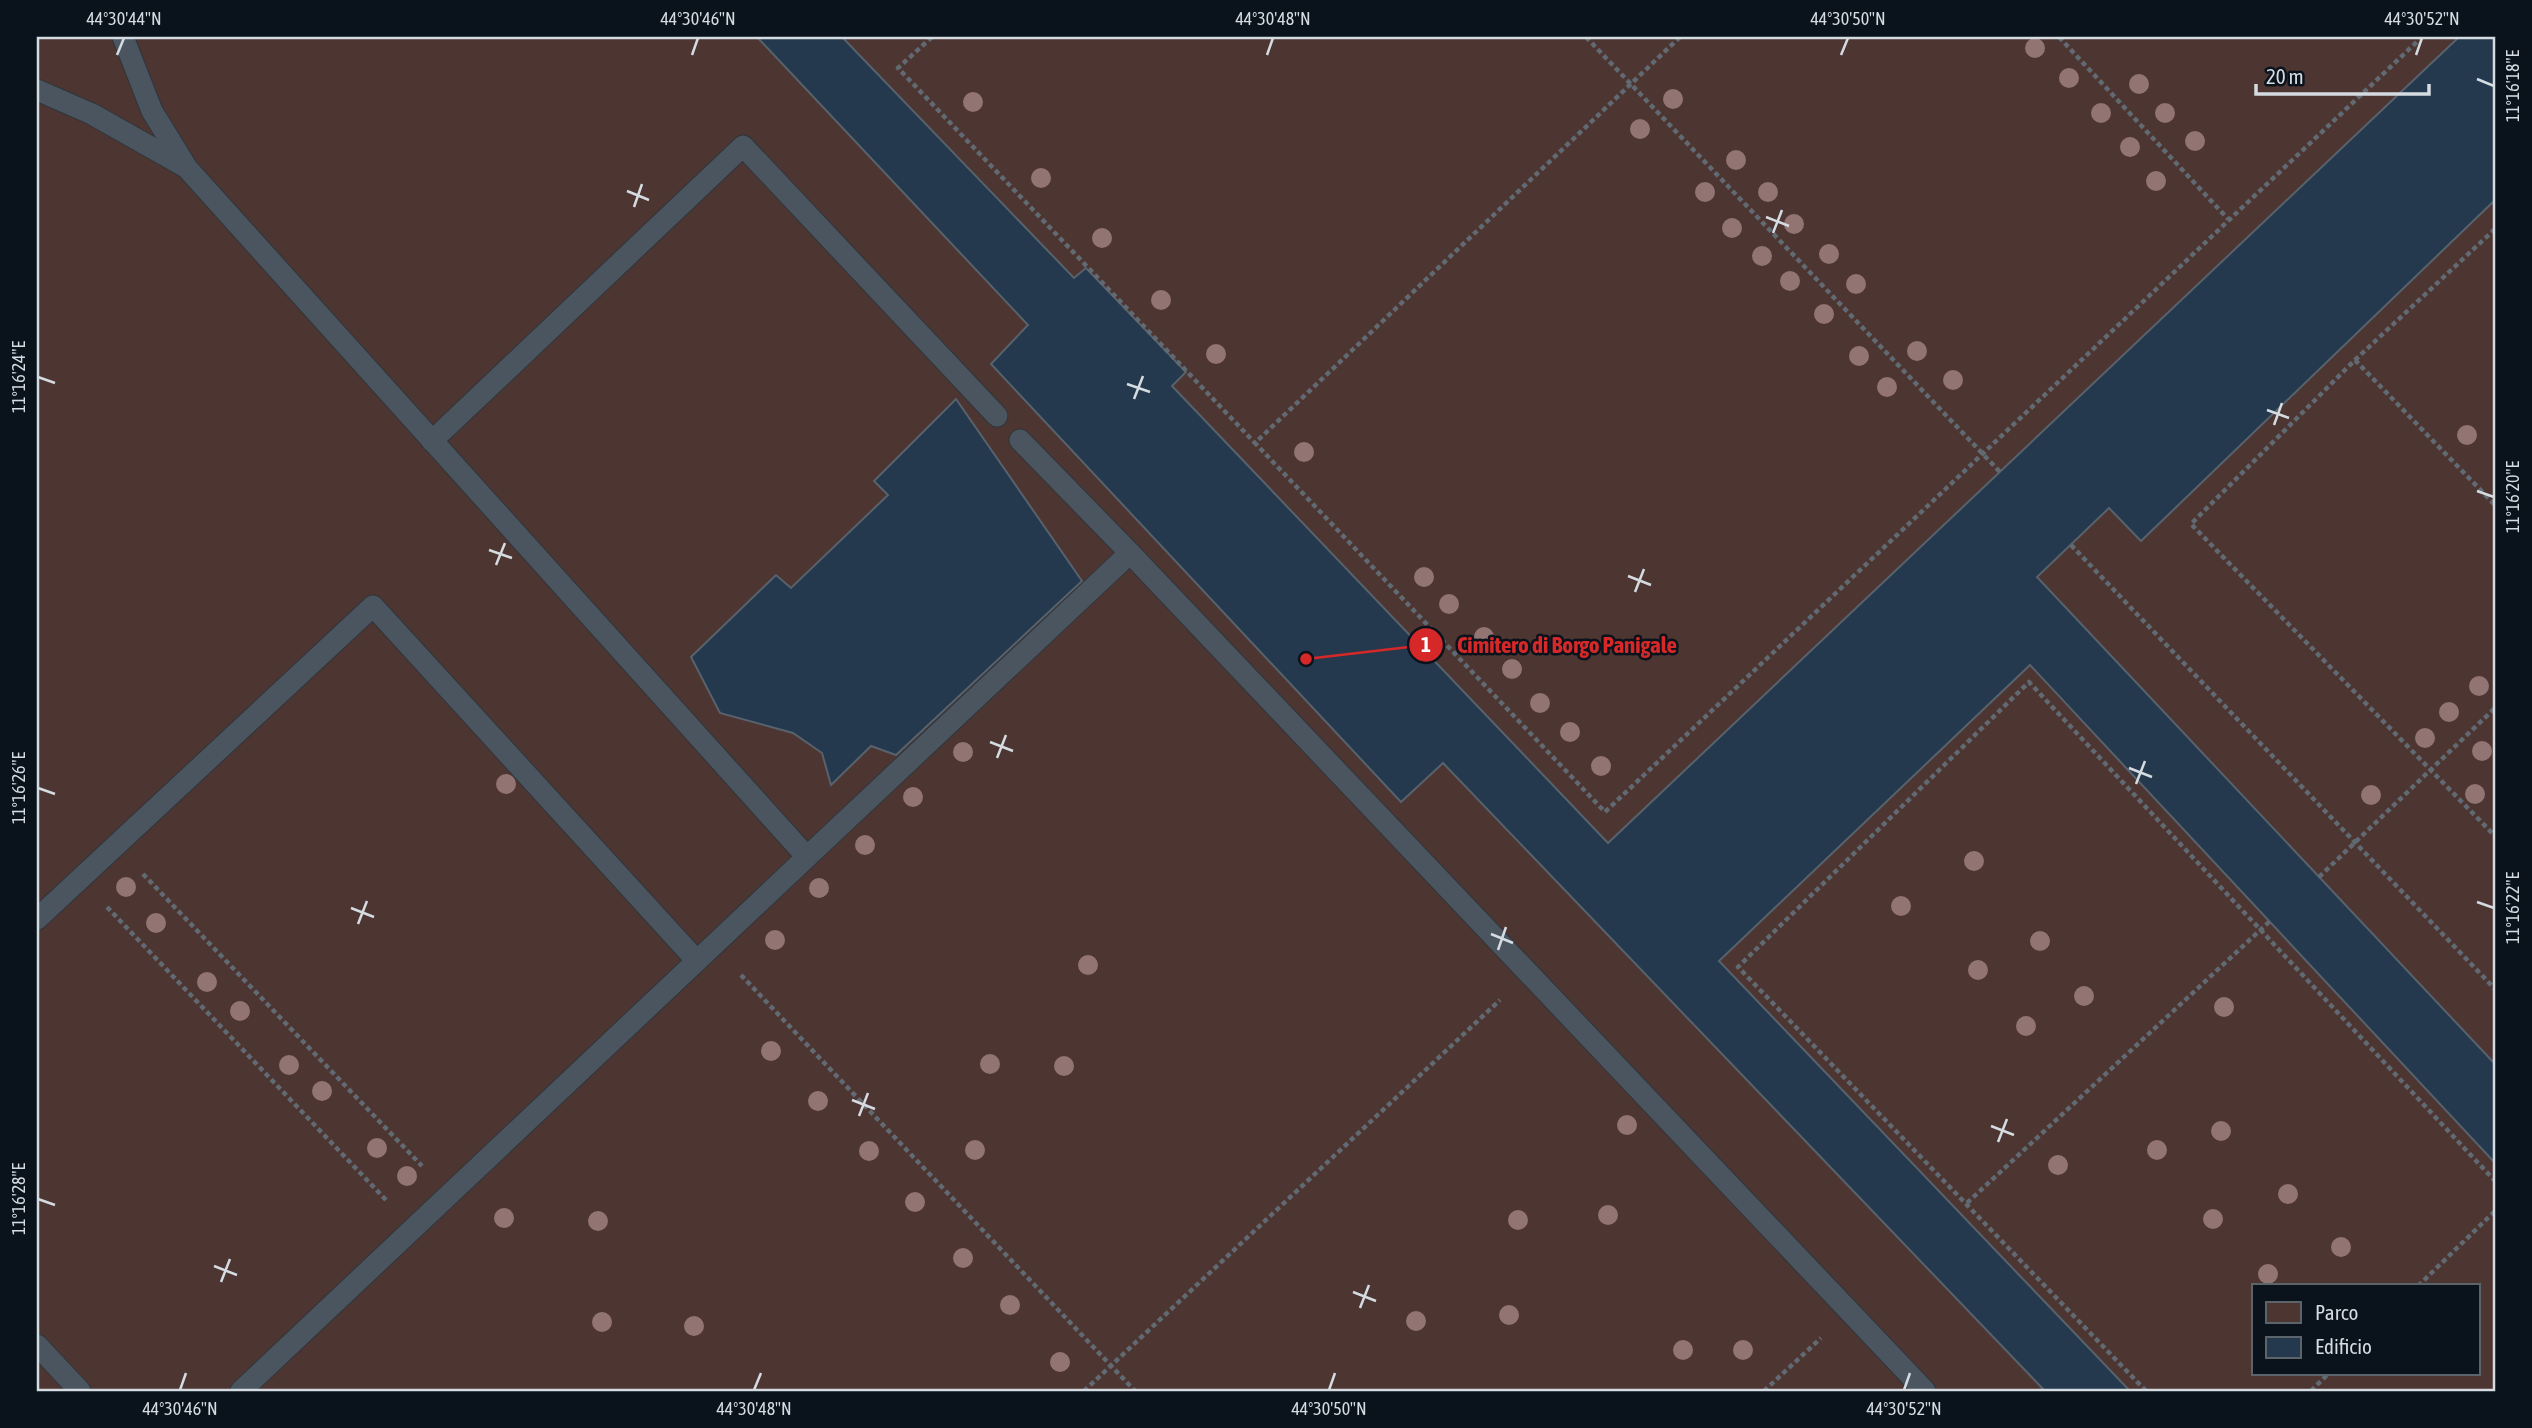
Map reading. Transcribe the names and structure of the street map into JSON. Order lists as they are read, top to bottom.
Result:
{
  "places": ["Cimitero di Borgo Panigale"],
  "legend": ["Parco", "Edificio"],
  "scale_bar": "20 m",
  "coordinates": [
    "44°30'44\"N",
    "44°30'46\"N",
    "44°30'48\"N",
    "44°30'50\"N",
    "44°30'52\"N",
    "11°16'18\"E",
    "11°16'24\"E",
    "11°16'20\"E",
    "11°16'26\"E",
    "11°16'22\"E",
    "11°16'28\"E"
  ]
}
